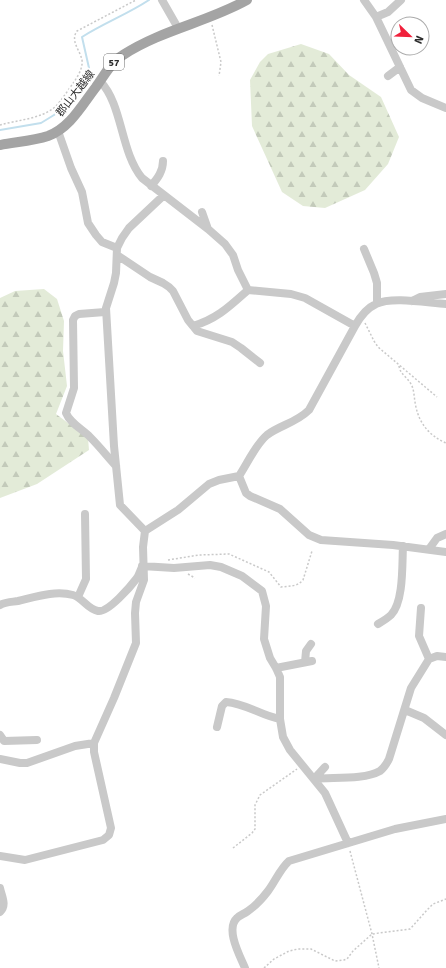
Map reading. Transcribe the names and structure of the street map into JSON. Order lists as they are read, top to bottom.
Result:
{
  "streets": {
    "main road": ["57", "郡山大越線"]
  },
  "north": "bottom right"
}
